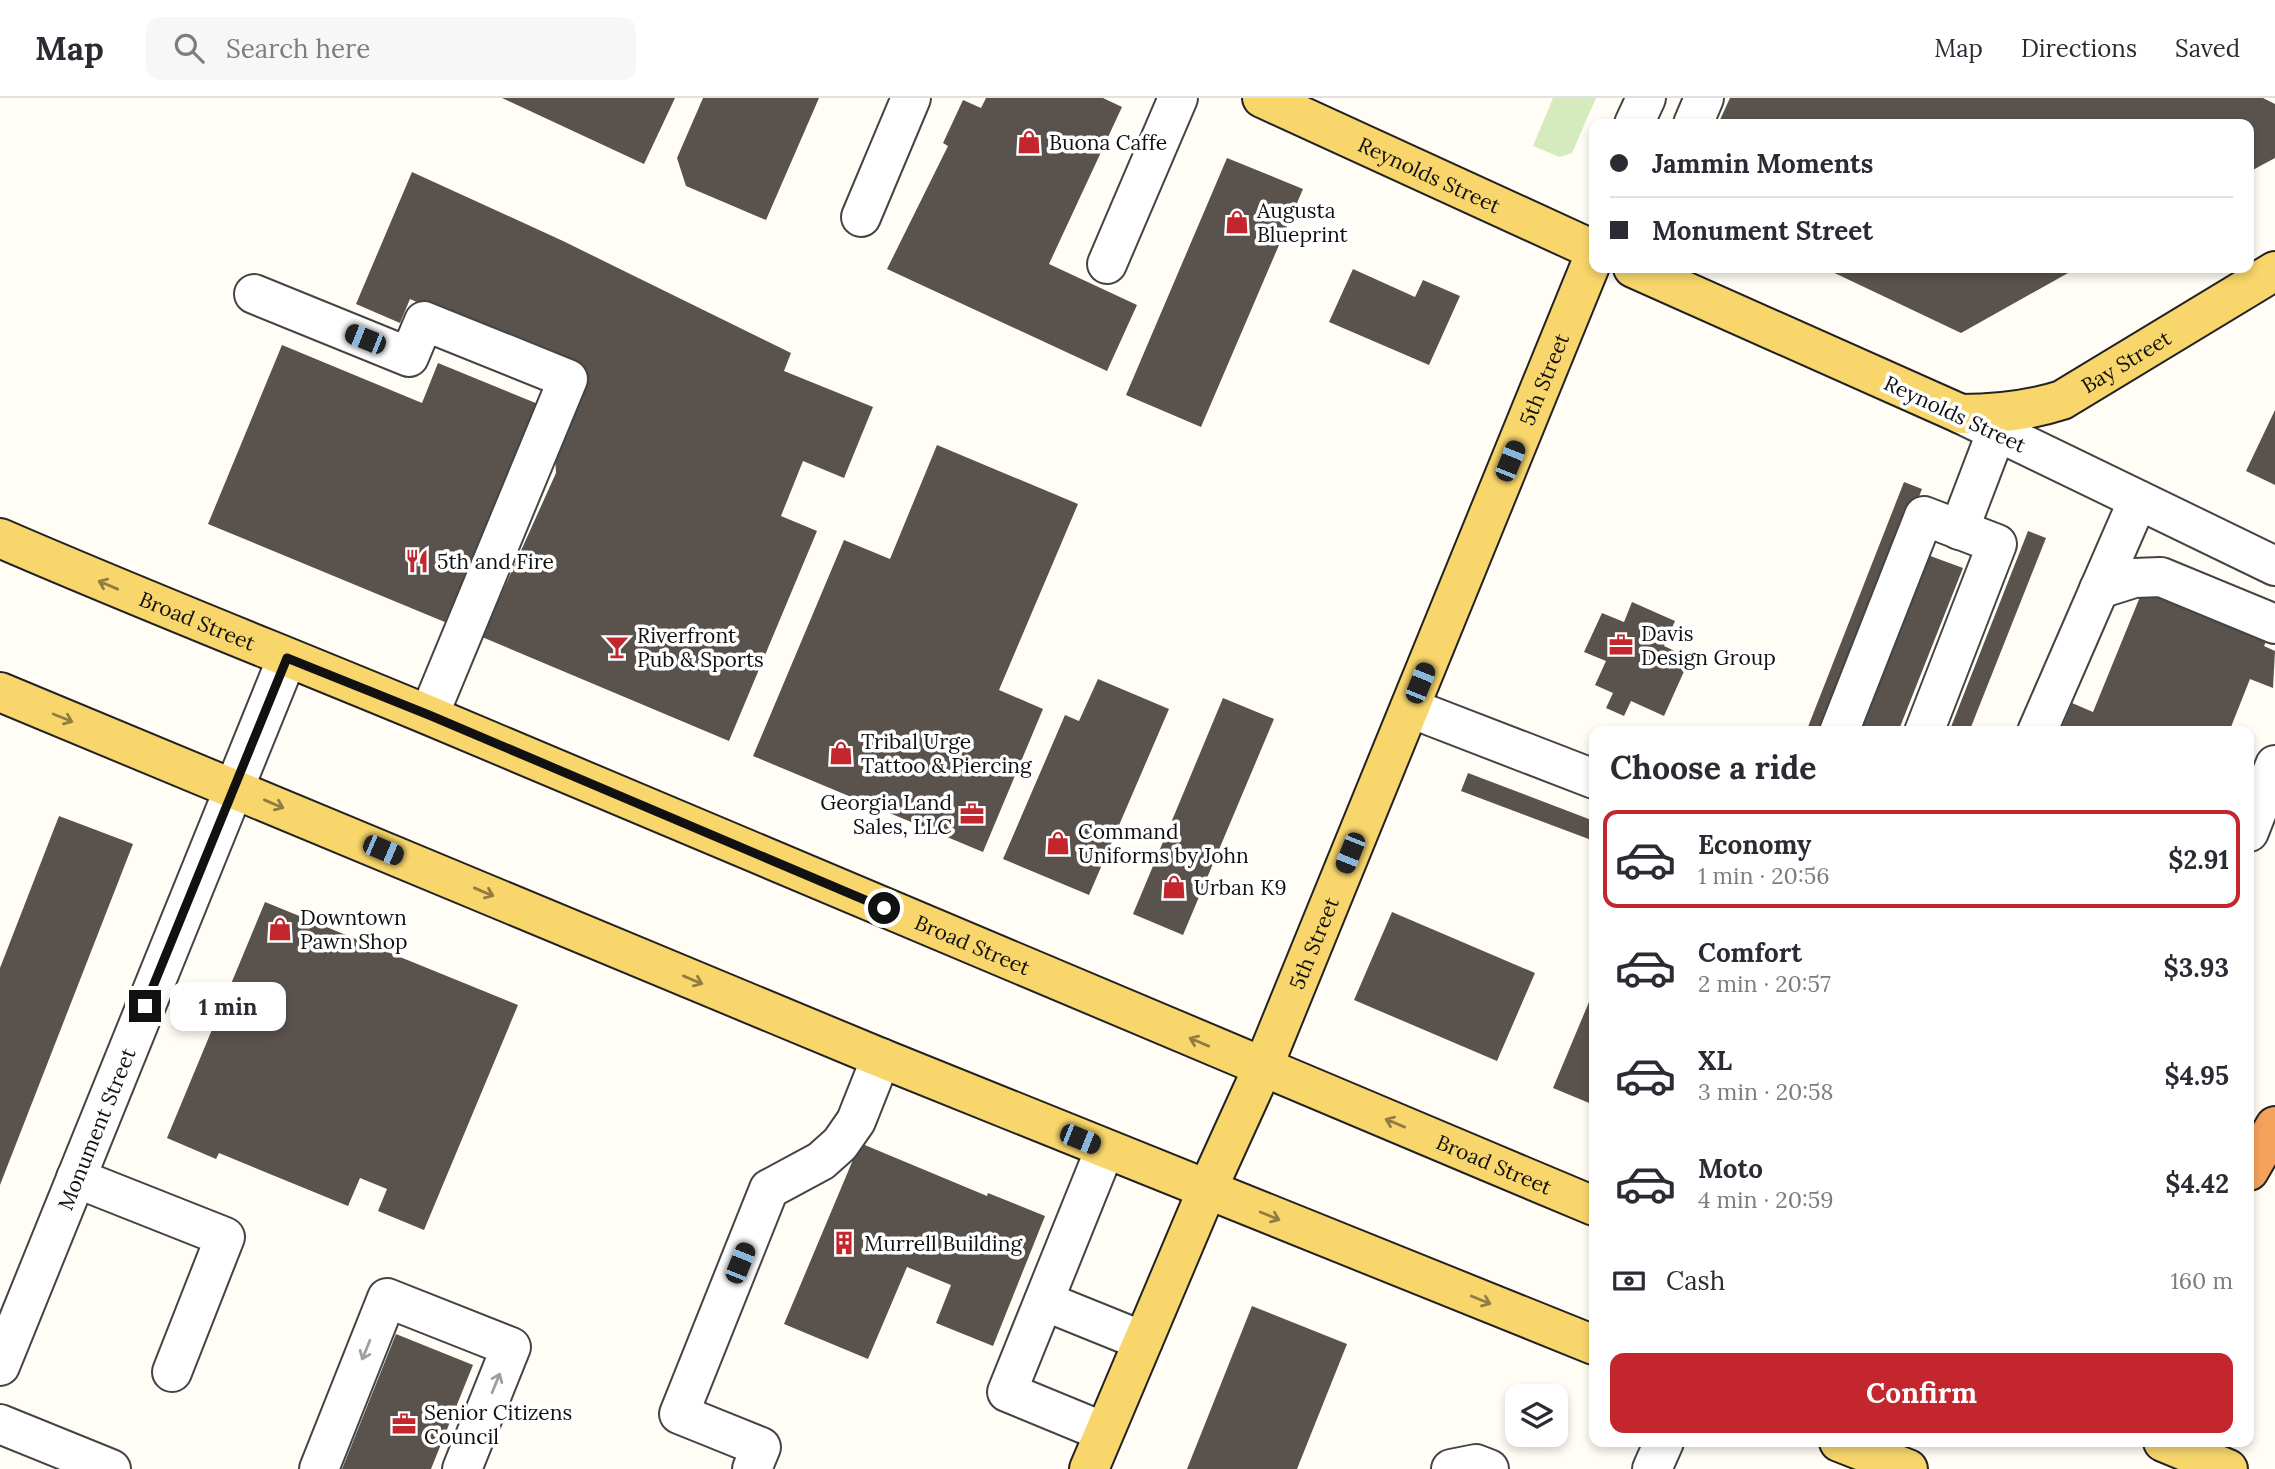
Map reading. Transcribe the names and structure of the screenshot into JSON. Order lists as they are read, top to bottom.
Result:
{
  "streets": {
    "main road": [
      "Reynolds Street",
      "Bay Street",
      "5th Street",
      "Broad Street"
    ],
    "street": ["Monument Street"]
  },
  "crossings": [
    ["Reynolds Street", "Bay Street"],
    ["5th Street", "Broad Street"],
    ["Broad Street", "Monument Street"]
  ],
  "places": {
    "shop": [
      "Buona Caffe",
      "Augusta Blueprint",
      "Tribal Urge Tattoo & Piercing",
      "Command Uniforms by John",
      "Urban K9",
      "Downtown Pawn Shop"
    ],
    "restaurant": ["5th and Fire"],
    "office": ["Davis Design Group", "Georgia Land Sales, LLC", "Senior Citizens Council"],
    "bar": ["Riverfront Pub & Sports"],
    "building": ["Murrell Building"]
  },
  "page": {
    "header": "Map",
    "search": "Search here",
    "nav": ["Map", "Directions", "Saved"],
    "banner": ["Jammin Moments", "Monument Street"],
    "heading": "Choose a ride",
    "list": [
      {
        "name": "Economy",
        "note": "1 min · 20:56",
        "value": "$2.91"
      },
      {
        "name": "Comfort",
        "note": "2 min · 20:57",
        "value": "$3.93"
      },
      {
        "name": "XL",
        "note": "3 min · 20:58",
        "value": "$4.95"
      },
      {
        "name": "Moto",
        "note": "4 min · 20:59",
        "value": "$4.42"
      }
    ],
    "bubble": "1 min",
    "pay": ["Cash", "160 m"],
    "buttons": "Confirm"
  }
}
